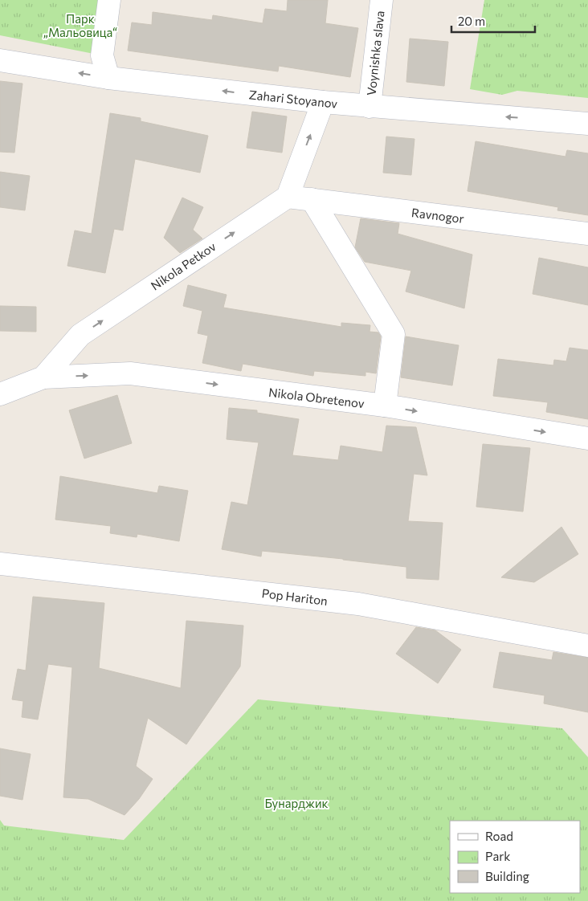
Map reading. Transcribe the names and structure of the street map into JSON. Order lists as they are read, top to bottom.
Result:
{
  "streets": {
    "street": [
      "Voynishka slava",
      "Zahari Stoyanov",
      "Ravnogor",
      "Nikola Petkov",
      "Nikola Obretenov",
      "Pop Hariton"
    ]
  },
  "crossings": [
    ["Voynishka slava", "Zahari Stoyanov"],
    ["Ravnogor", "Nikola Petkov"],
    ["Nikola Petkov", "Nikola Obretenov"]
  ],
  "one_way": ["Zahari Stoyanov", "Nikola Petkov", "Nikola Obretenov"],
  "parks": ["Парк „Мальовица“", "Бунарджик"],
  "legend": ["Road", "Park", "Building"],
  "scale_bar": "20 m"
}
